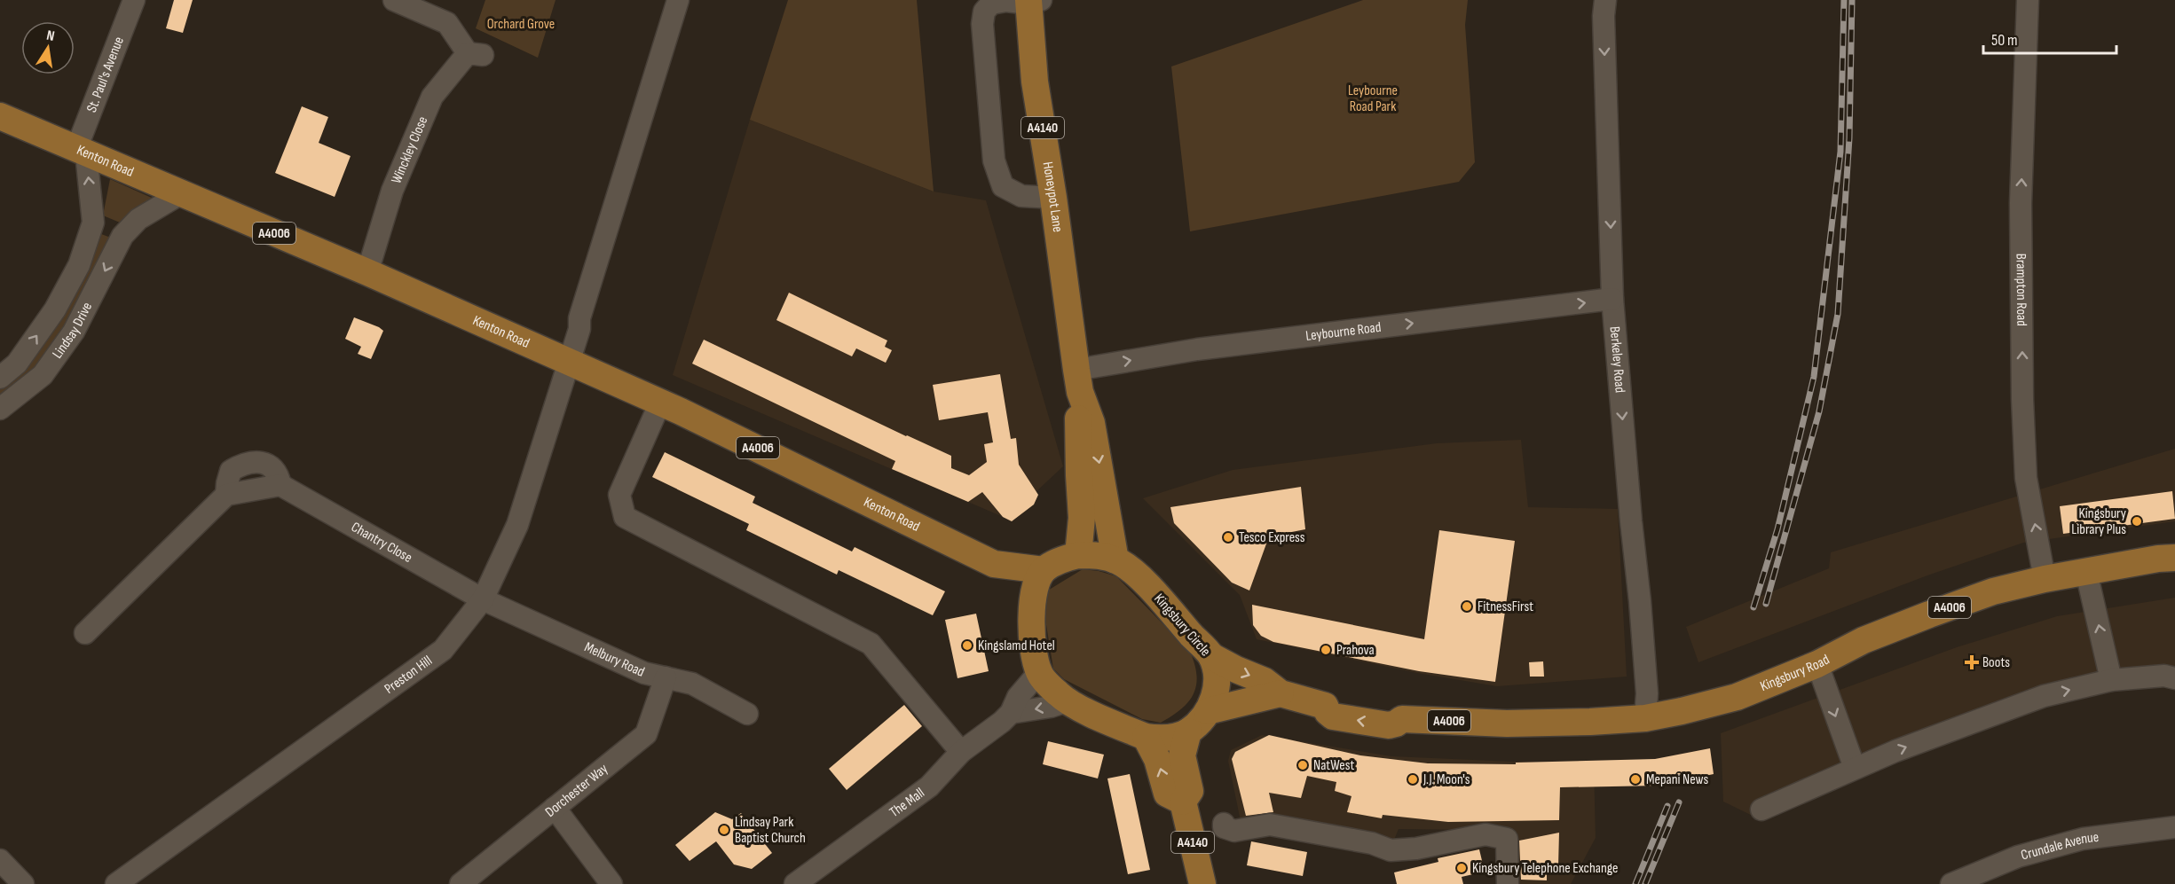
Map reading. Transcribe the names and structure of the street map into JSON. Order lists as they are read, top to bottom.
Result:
{
  "streets": {
    "main road": [
      "A4140",
      "Kenton Road",
      "Honeypot Lane",
      "A4006",
      "Kingsbury Circle",
      "Kingsbury Road"
    ],
    "street": [
      "St. Paul's Avenue",
      "Winckley Close",
      "Brampton Road",
      "Lindsay Drive",
      "Leybourne Road",
      "Berkeley Road",
      "Chantry Close",
      "Melbury Road",
      "Preston Hill",
      "Dorchester Way",
      "The Mall",
      "Crundale Avenue"
    ]
  },
  "crossings": [
    ["St. Paul's Avenue", "Kenton Road"],
    ["St. Paul's Avenue", "Lindsay Drive"],
    ["A4140", "Kenton Road"],
    ["A4140", "Honeypot Lane"],
    ["A4140", "Kingsbury Circle"],
    ["A4140", "Kingsbury Road"],
    ["A4140", "The Mall"],
    ["Winckley Close", "Kenton Road"],
    ["Kenton Road", "Honeypot Lane"],
    ["Kenton Road", "Lindsay Drive"],
    ["Kenton Road", "Kingsbury Circle"],
    ["Kenton Road", "Kingsbury Road"],
    ["Kenton Road", "Preston Hill"],
    ["Kenton Road", "The Mall"],
    ["Honeypot Lane", "Leybourne Road"],
    ["Honeypot Lane", "Kingsbury Circle"],
    ["Honeypot Lane", "Kingsbury Road"],
    ["Honeypot Lane", "The Mall"],
    ["Brampton Road", "Kingsbury Road"],
    ["Leybourne Road", "Berkeley Road"],
    ["Berkeley Road", "Kingsbury Road"],
    ["Chantry Close", "Melbury Road"],
    ["Chantry Close", "Preston Hill"],
    ["Kingsbury Circle", "Kingsbury Road"],
    ["Kingsbury Circle", "The Mall"],
    ["Melbury Road", "Preston Hill"],
    ["Melbury Road", "Dorchester Way"],
    ["Kingsbury Road", "The Mall"]
  ],
  "one_way": ["Brampton Road", "Leybourne Road", "Berkeley Road"],
  "parks": ["Orchard Grove", "Leybourne Road Park"],
  "places": {
    "other": [
      "Kingsbury Library Plus",
      "Tesco Express",
      "FitnessFirst",
      "Kingslamd Hotel",
      "Prahova",
      "NatWest",
      "J.J. Moon's",
      "Mepani News",
      "Lindsay Park Baptist Church",
      "Kingsbury Telephone Exchange"
    ],
    "health": ["Boots"]
  },
  "scale_bar": "50 m",
  "north": "top"
}
